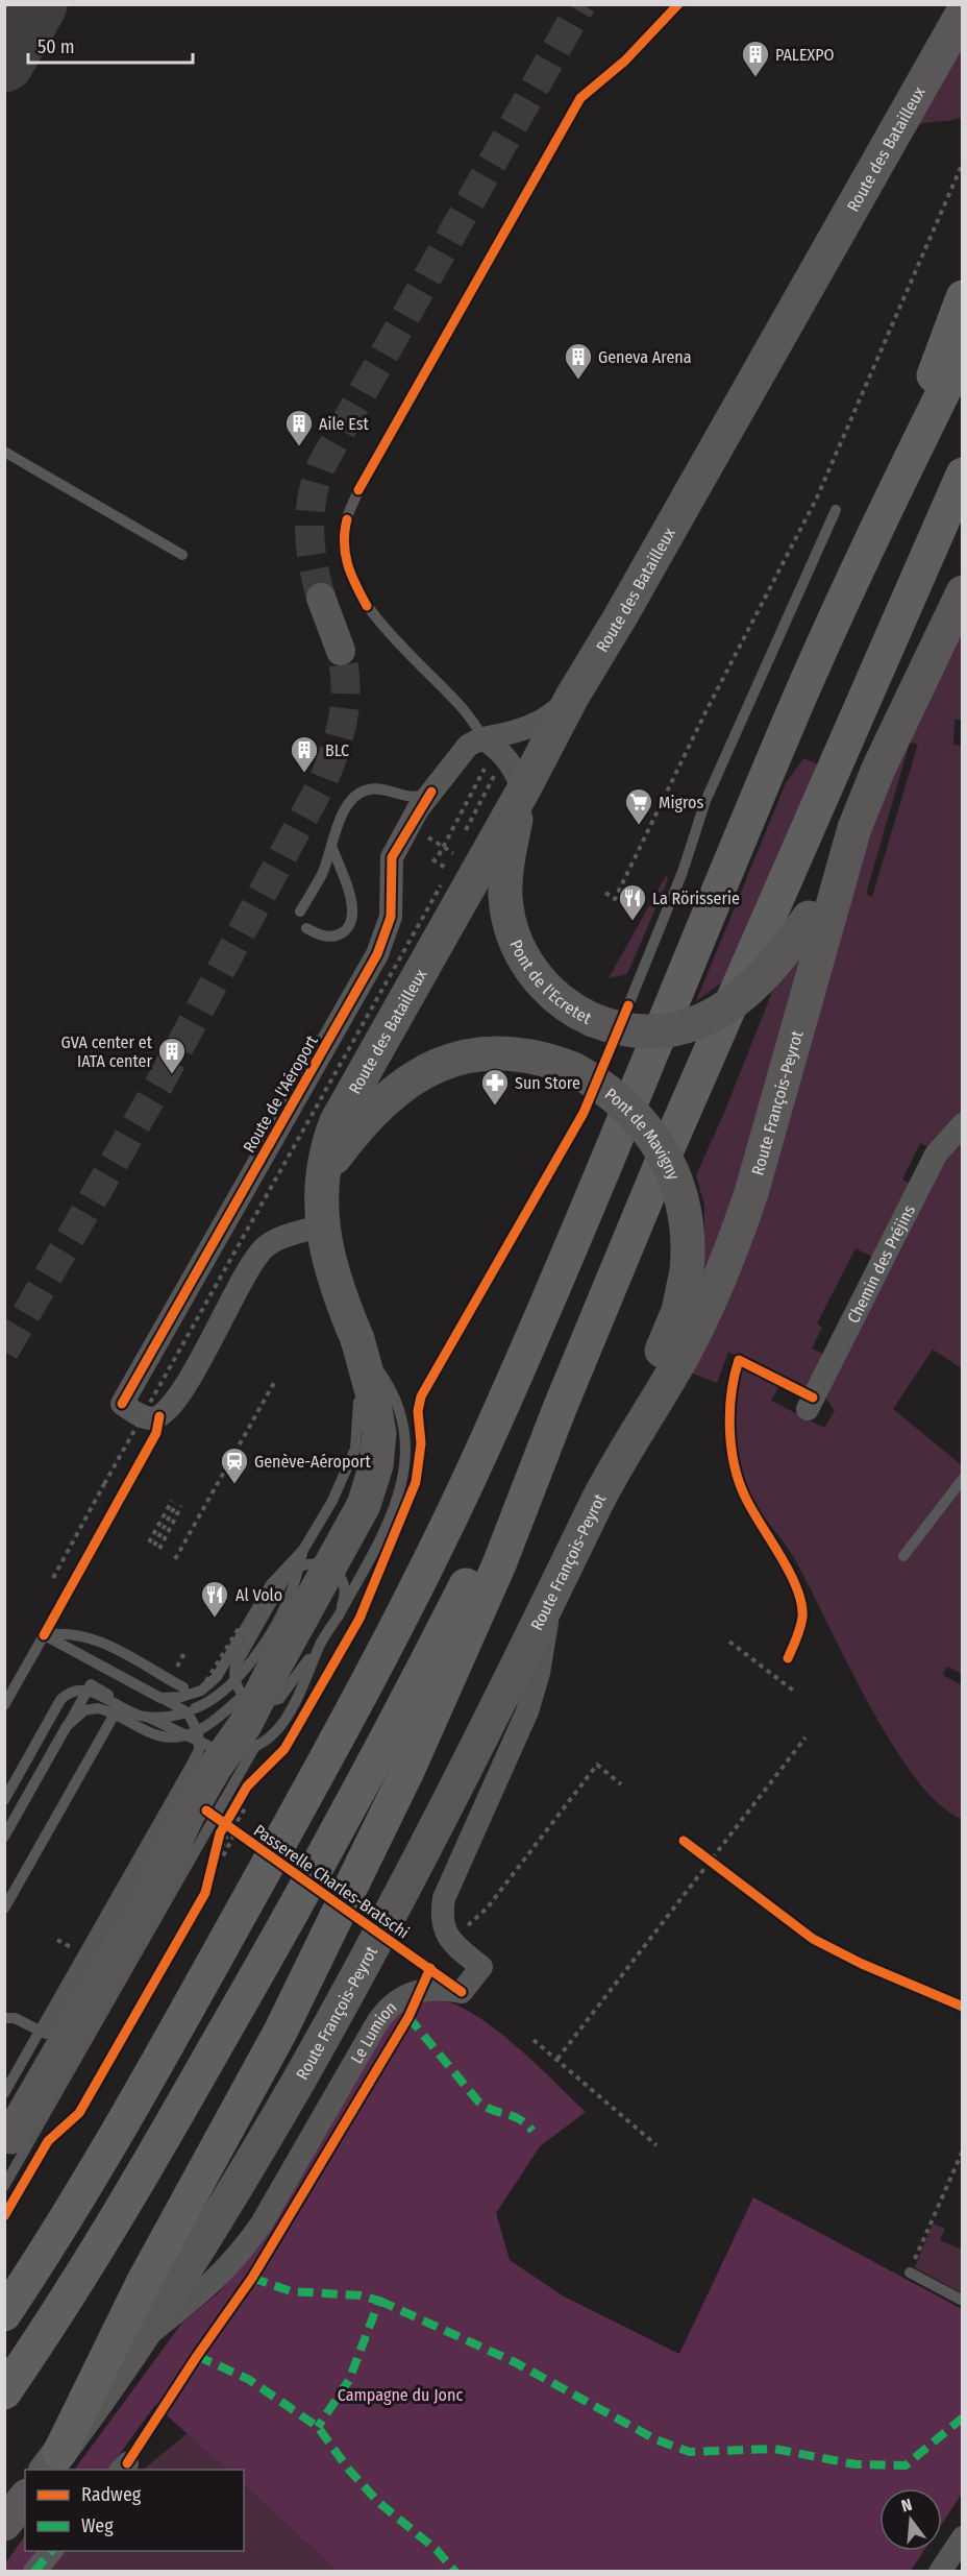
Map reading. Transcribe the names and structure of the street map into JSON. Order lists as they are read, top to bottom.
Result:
{
  "streets": {
    "main road": [
      "Route des Batailleux",
      "Pont de l'Ecretet",
      "Route François-Peyrot",
      "Pont de Mavigny"
    ],
    "street": ["Route de l'Aéroport", "Chemin des Préjins", "Le Lumion"],
    "cycle path": ["Passerelle Charles-Bratschi"]
  },
  "crossings": [
    ["Route des Batailleux", "Pont de l'Ecretet"],
    ["Route des Batailleux", "Route de l'Aéroport"],
    ["Route des Batailleux", "Pont de Mavigny"],
    ["Pont de l'Ecretet", "Route François-Peyrot"],
    ["Route François-Peyrot", "Pont de Mavigny"],
    ["Route François-Peyrot", "Le Lumion"]
  ],
  "parks": ["Campagne du Jonc"],
  "places": {
    "building": [
      "PALEXPO",
      "Geneva Arena",
      "Aile Est",
      "BLC",
      "GVA center et IATA center"
    ],
    "supermarket": ["Migros"],
    "restaurant": ["La Rörisserie", "Al Volo"],
    "pharmacy": ["Sun Store"],
    "station": ["Genève-Aéroport"]
  },
  "legend": ["Radweg", "Weg"],
  "scale_bar": "50 m",
  "north": "top"
}
